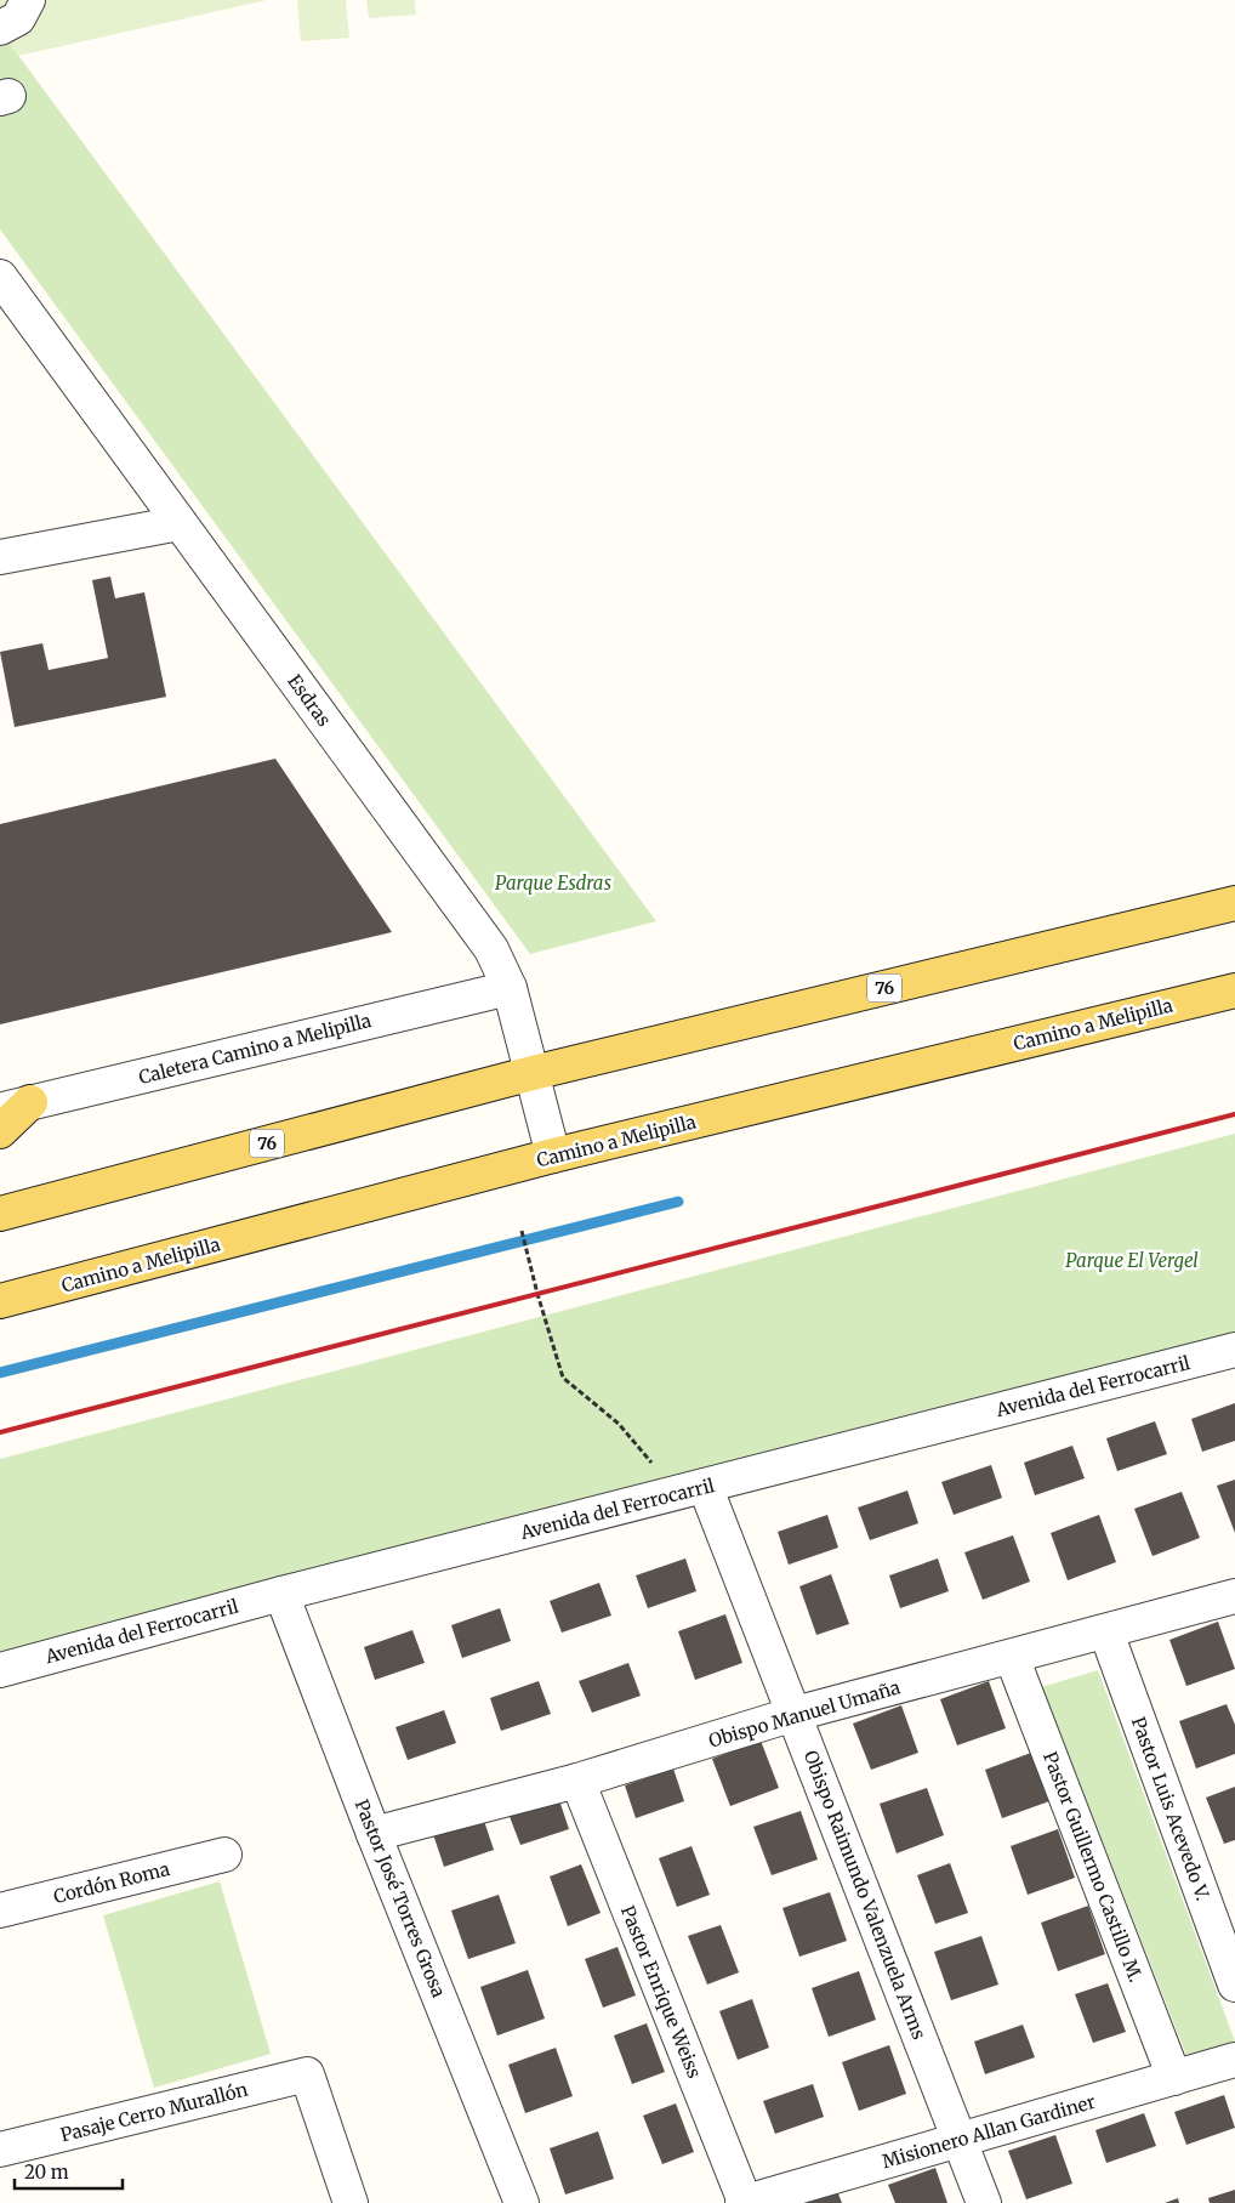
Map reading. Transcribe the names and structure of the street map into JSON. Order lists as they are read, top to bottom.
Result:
{
  "streets": {
    "main road": ["76", "Camino a Melipilla"],
    "street": [
      "Esdras",
      "Caletera Camino a Melipilla",
      "Avenida del Ferrocarril",
      "Obispo Manuel Umaña",
      "Pastor Luis Acevedo V.",
      "Pastor Guillermo Castillo M.",
      "Cordón Roma",
      "Obispo Raimundo Valenzuela Arms",
      "Pastor José Torres Grosa",
      "Pastor Enrique Weiss",
      "Pasaje Cerro Murallón",
      "Misionero Allan Gardiner"
    ]
  },
  "crossings": [
    ["Esdras", "76"],
    ["Esdras", "Camino a Melipilla"],
    ["Esdras", "Caletera Camino a Melipilla"],
    ["Avenida del Ferrocarril", "Obispo Raimundo Valenzuela Arms"],
    ["Avenida del Ferrocarril", "Pastor José Torres Grosa"],
    ["Obispo Manuel Umaña", "Pastor Luis Acevedo V."],
    ["Obispo Manuel Umaña", "Pastor Guillermo Castillo M."],
    ["Obispo Manuel Umaña", "Obispo Raimundo Valenzuela Arms"],
    ["Obispo Manuel Umaña", "Pastor José Torres Grosa"],
    ["Obispo Manuel Umaña", "Pastor Enrique Weiss"],
    ["Pastor Guillermo Castillo M.", "Misionero Allan Gardiner"],
    ["Obispo Raimundo Valenzuela Arms", "Misionero Allan Gardiner"],
    ["Pastor Enrique Weiss", "Misionero Allan Gardiner"]
  ],
  "parks": ["Parque Esdras", "Parque El Vergel"],
  "scale_bar": "20 m"
}
